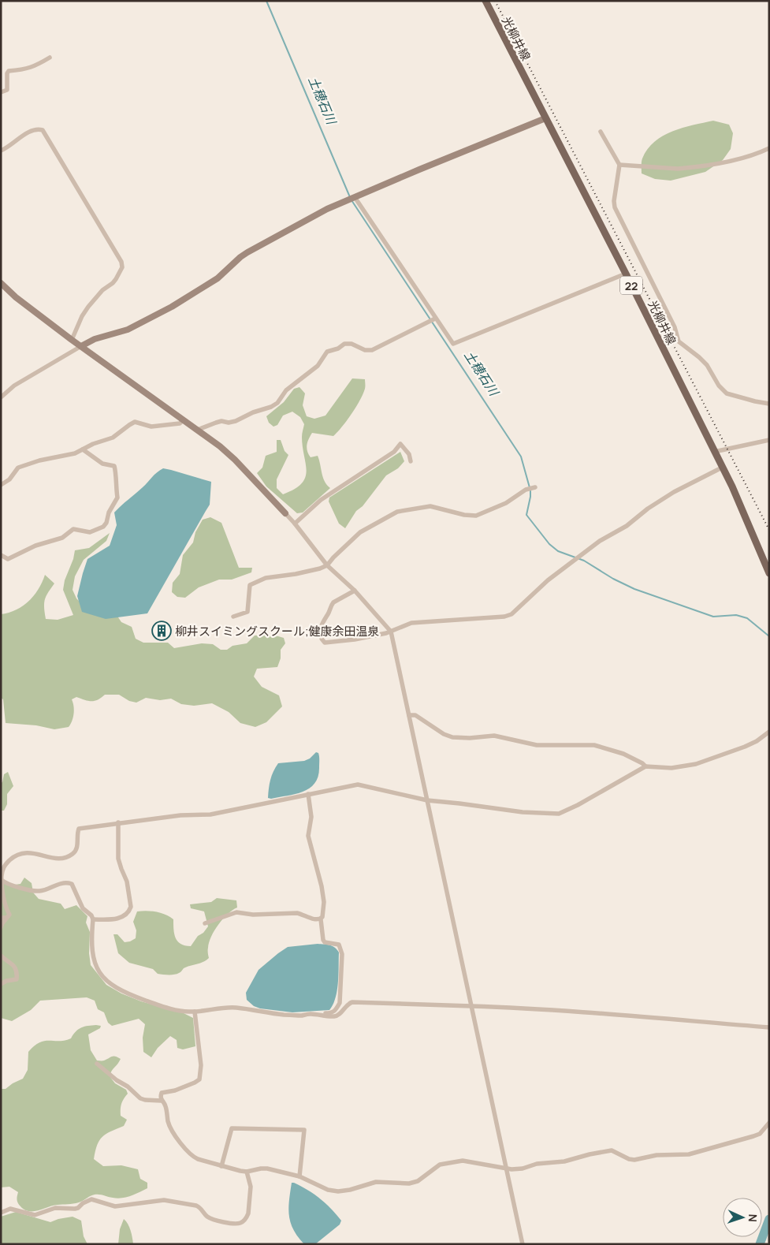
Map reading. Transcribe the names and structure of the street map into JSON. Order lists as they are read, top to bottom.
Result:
{
  "streets": {
    "main road": ["光柳井線", "22"]
  },
  "water": ["土穂石川"],
  "places": {
    "building": ["柳井スイミングスクール;健康余田温泉"]
  },
  "north": "right"
}
